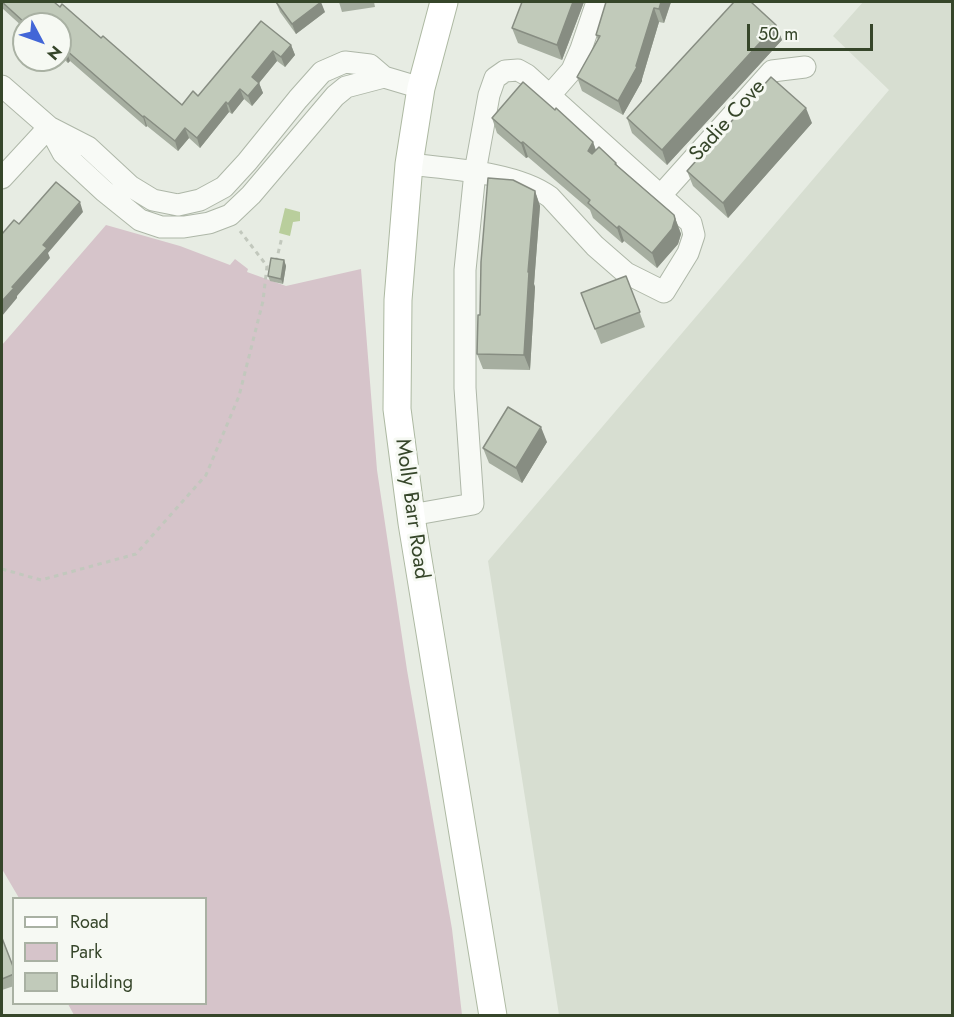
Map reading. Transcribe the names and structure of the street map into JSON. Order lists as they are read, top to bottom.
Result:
{
  "streets": {
    "main road": ["Molly Barr Road"],
    "street": ["Sadie Cove"]
  },
  "legend": ["Road", "Park", "Building"],
  "scale_bar": "50 m",
  "north": "bottom right"
}
